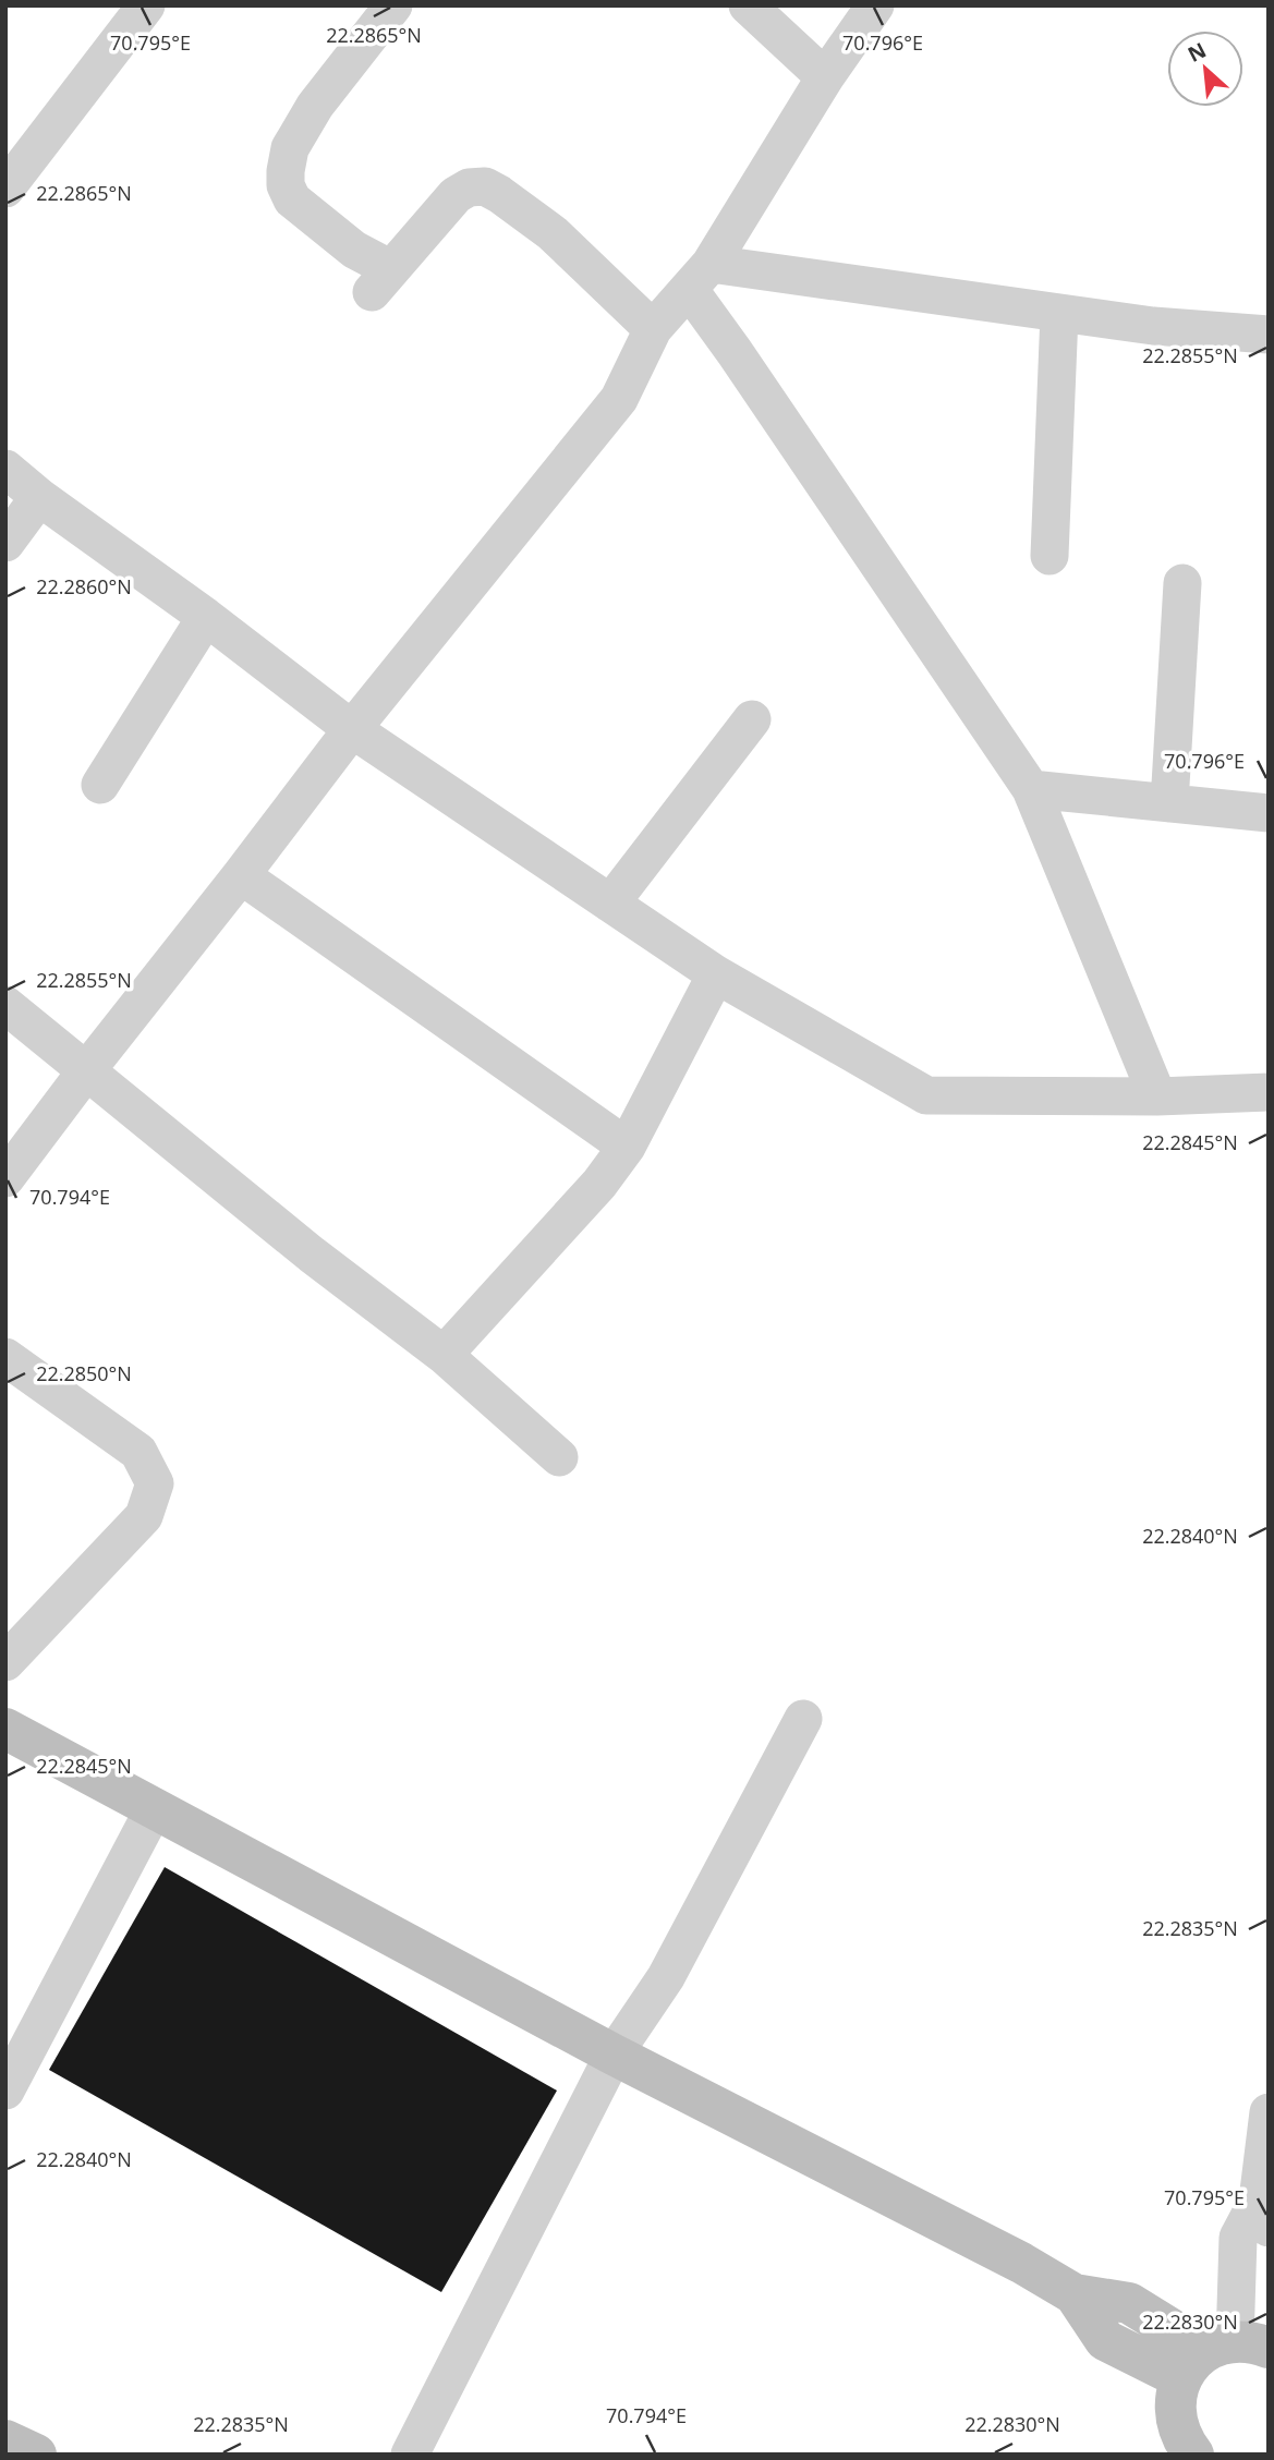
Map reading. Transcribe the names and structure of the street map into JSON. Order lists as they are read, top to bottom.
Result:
{
  "north": "top left",
  "coordinates": [
    "22.2865°N",
    "70.795°E",
    "70.796°E",
    "22.2855°N",
    "22.2860°N",
    "22.2845°N",
    "70.794°E",
    "22.2850°N",
    "22.2840°N",
    "22.2835°N",
    "22.2830°N"
  ]
}
